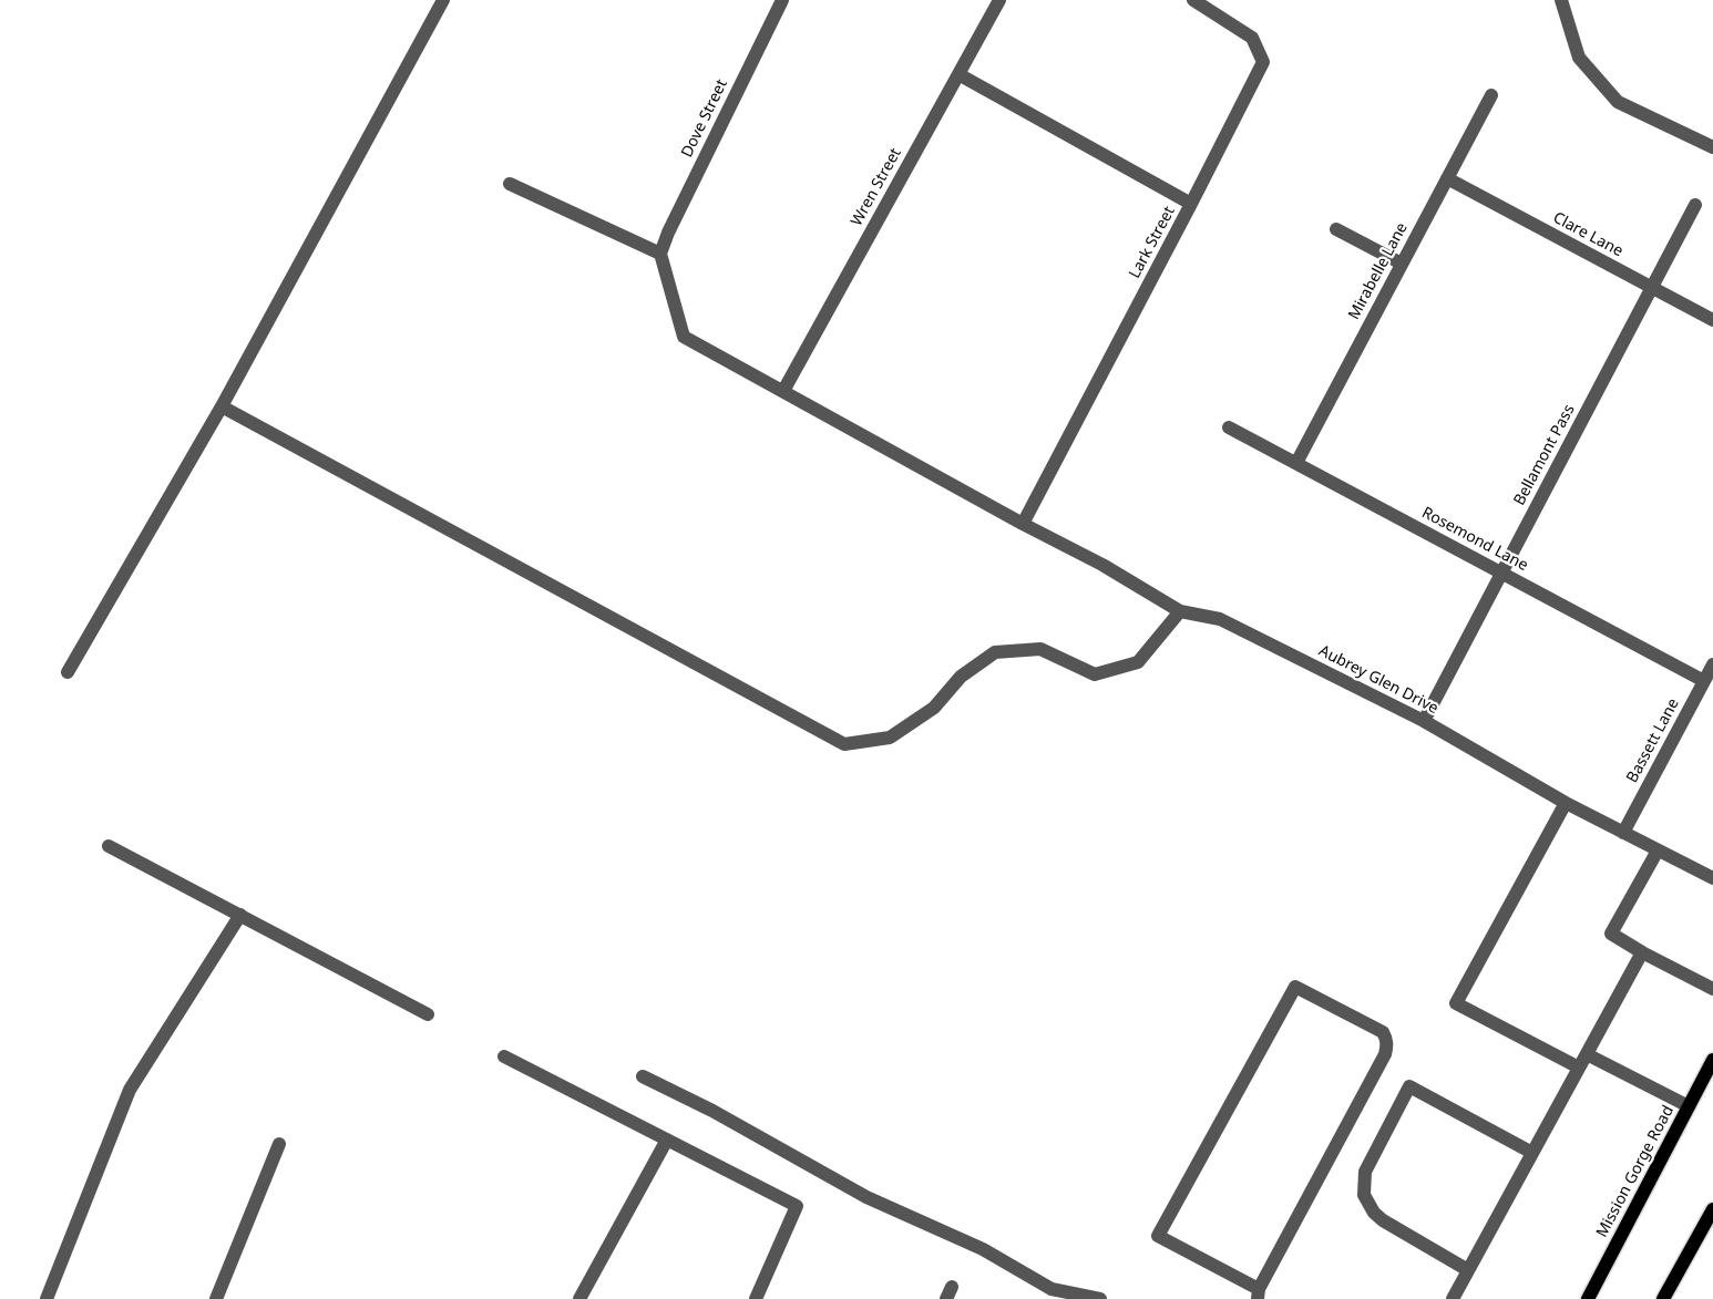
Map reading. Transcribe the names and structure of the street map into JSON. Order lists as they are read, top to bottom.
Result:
{
  "streets": {
    "main road": ["Mission Gorge Road"],
    "street": [
      "Dove Street",
      "Wren Street",
      "Clare Lane",
      "Lark Street",
      "Mirabelle Lane",
      "Bellamont Pass",
      "Rosemond Lane",
      "Aubrey Glen Drive",
      "Bassett Lane"
    ]
  },
  "crossings": [
    ["Dove Street", "Aubrey Glen Drive"],
    ["Wren Street", "Aubrey Glen Drive"],
    ["Clare Lane", "Mirabelle Lane"],
    ["Clare Lane", "Bellamont Pass"],
    ["Lark Street", "Aubrey Glen Drive"],
    ["Mirabelle Lane", "Rosemond Lane"],
    ["Bellamont Pass", "Rosemond Lane"],
    ["Bellamont Pass", "Aubrey Glen Drive"],
    ["Rosemond Lane", "Bassett Lane"],
    ["Aubrey Glen Drive", "Bassett Lane"]
  ]
}
